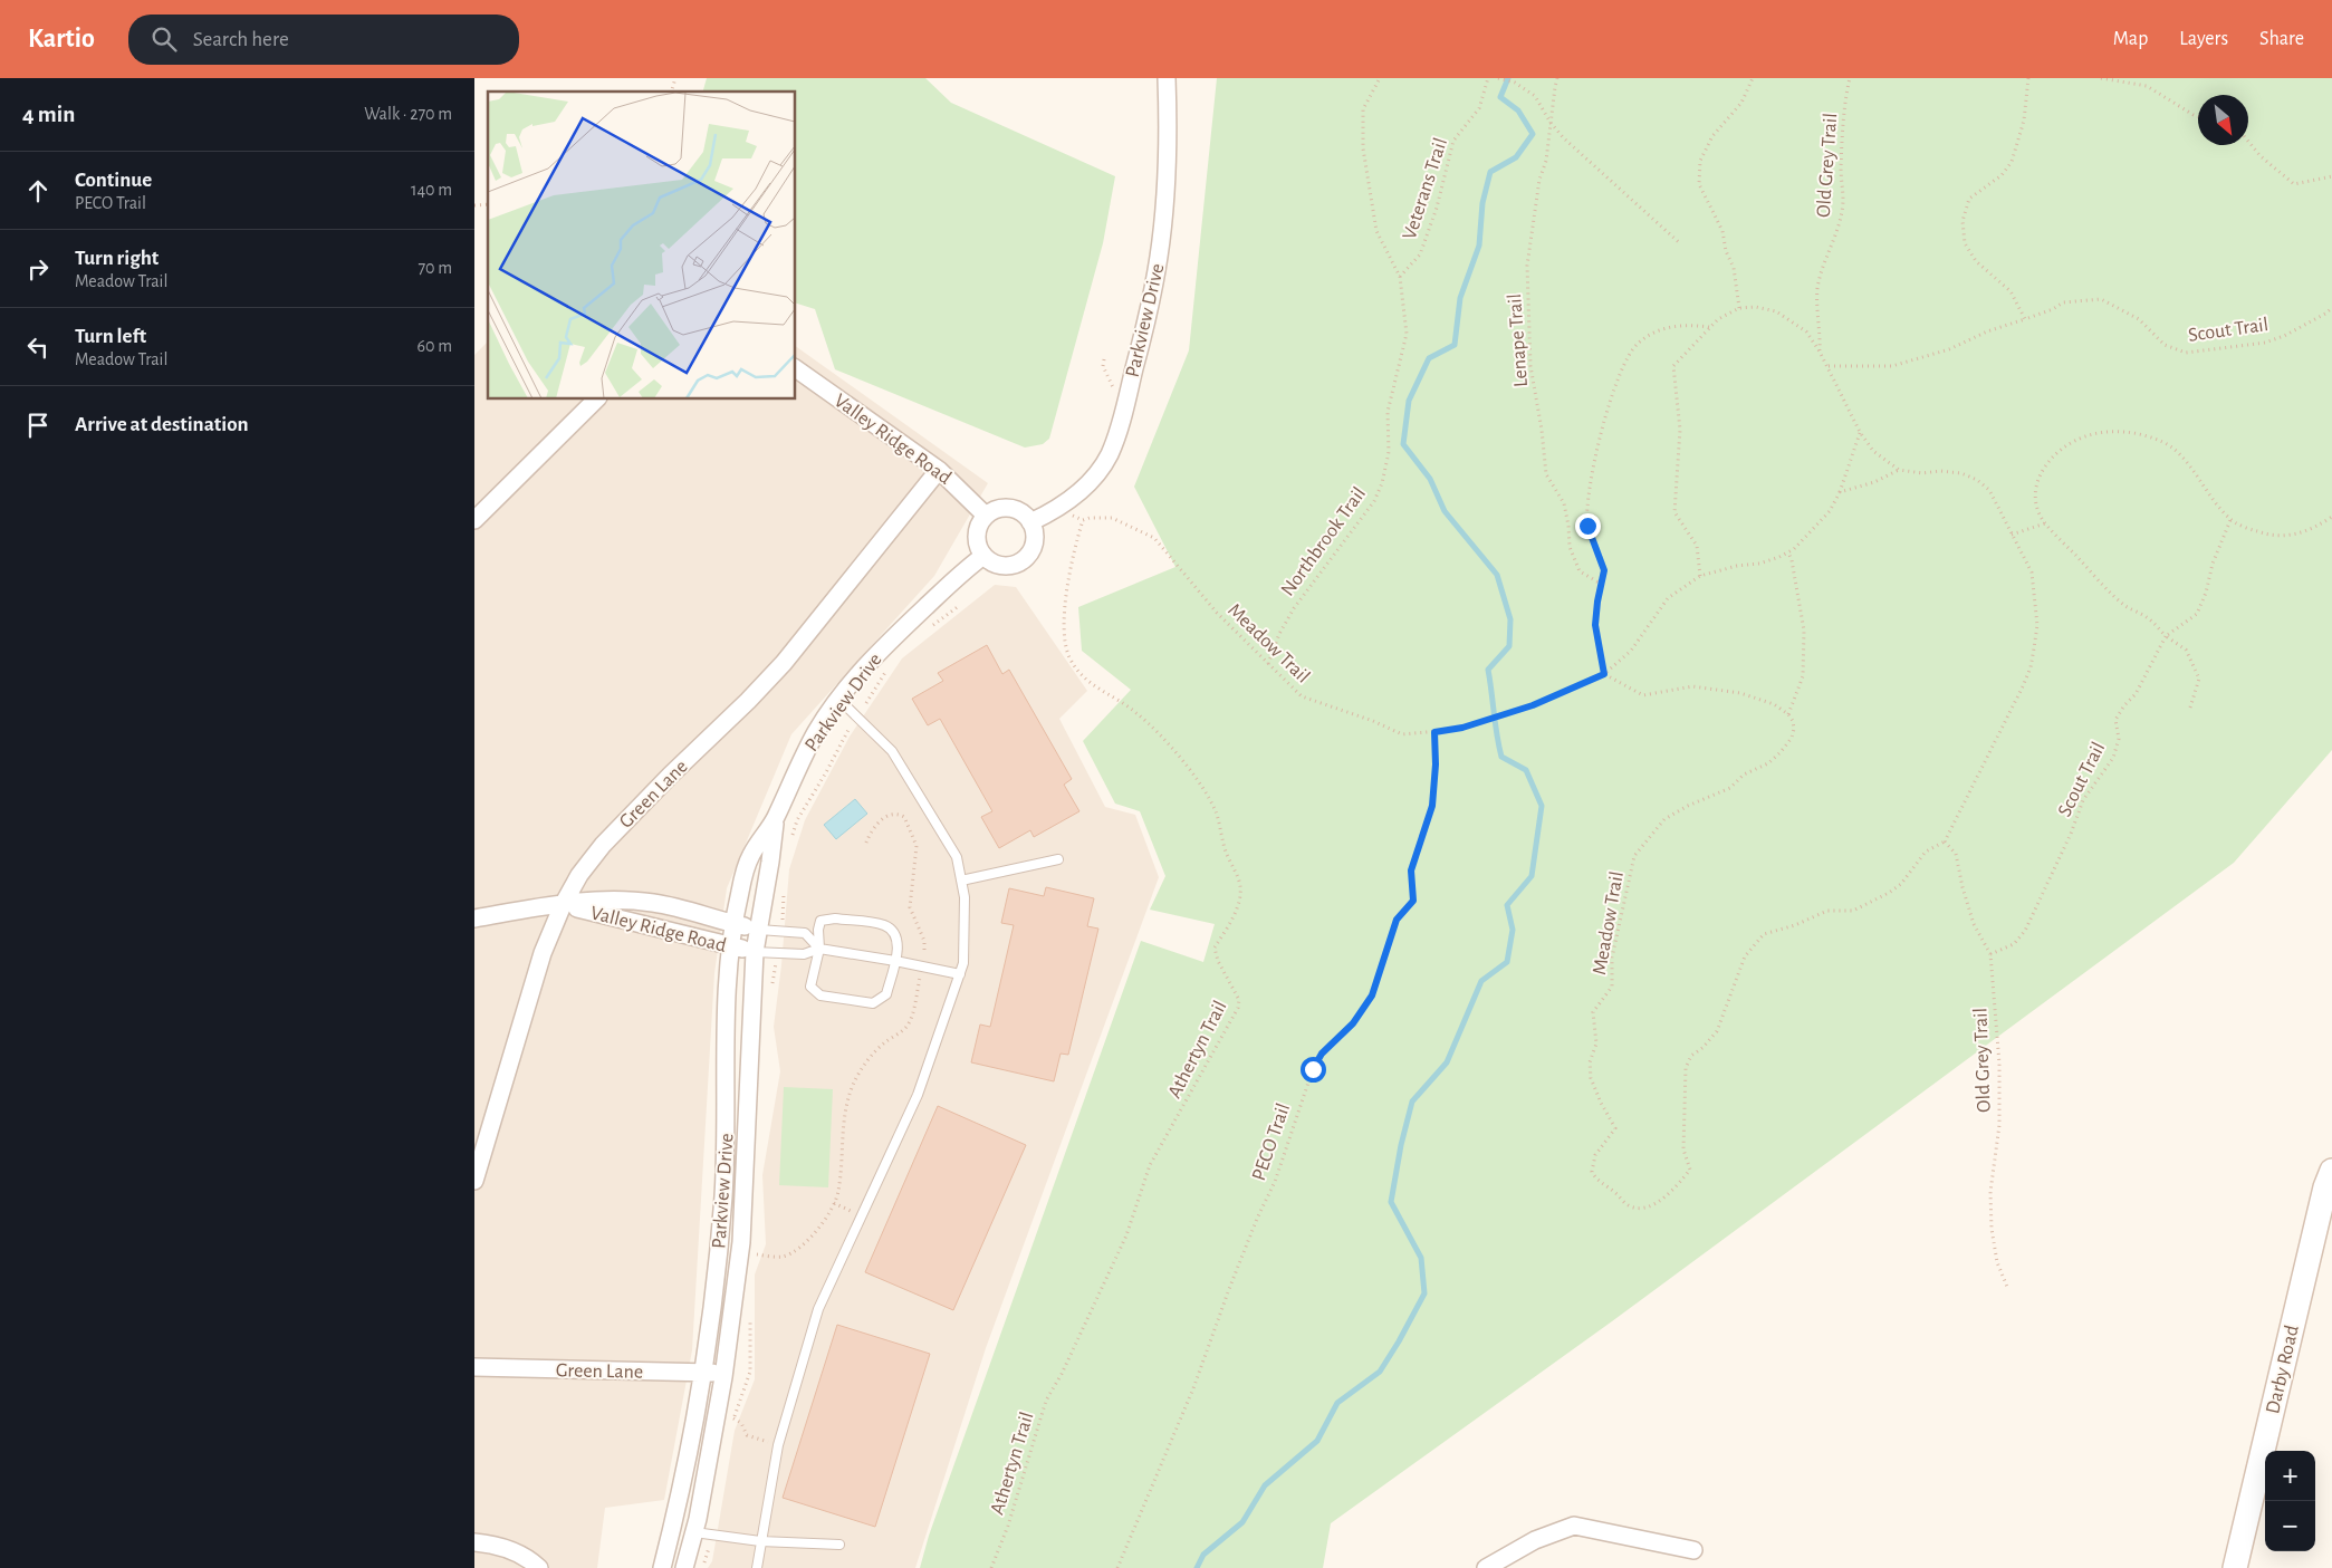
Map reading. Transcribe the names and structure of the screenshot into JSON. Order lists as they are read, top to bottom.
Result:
{
  "streets": {
    "main road": ["Darby Road"],
    "street": ["Parkview Drive", "Valley Ridge Road", "Green Lane"],
    "path": [
      "Old Grey Trail",
      "Veterans Trail",
      "Scout Trail",
      "Lenape Trail",
      "Northbrook Trail",
      "Meadow Trail",
      "Athertyn Trail",
      "PECO Trail"
    ]
  },
  "crossings": [
    ["Old Grey Trail", "Scout Trail"],
    ["Old Grey Trail", "Meadow Trail"],
    ["Veterans Trail", "Northbrook Trail"],
    ["Parkview Drive", "Valley Ridge Road"],
    ["Parkview Drive", "Green Lane"],
    ["Valley Ridge Road", "Green Lane"],
    ["Northbrook Trail", "Meadow Trail"],
    ["Meadow Trail", "Athertyn Trail"],
    ["Meadow Trail", "PECO Trail"]
  ],
  "north": "bottom right",
  "page": {
    "header": "Kartio",
    "search": "Search here",
    "nav": ["Map", "Layers", "Share"],
    "heading": ["4 min", "Walk · 270 m"],
    "list": [
      ["Continue", "PECO Trail", "140 m"],
      ["Turn right", "Meadow Trail", "70 m"],
      ["Turn left", "Meadow Trail", "60 m"],
      "Arrive at destination"
    ],
    "map_buttons": ["+", "−"]
  }
}
